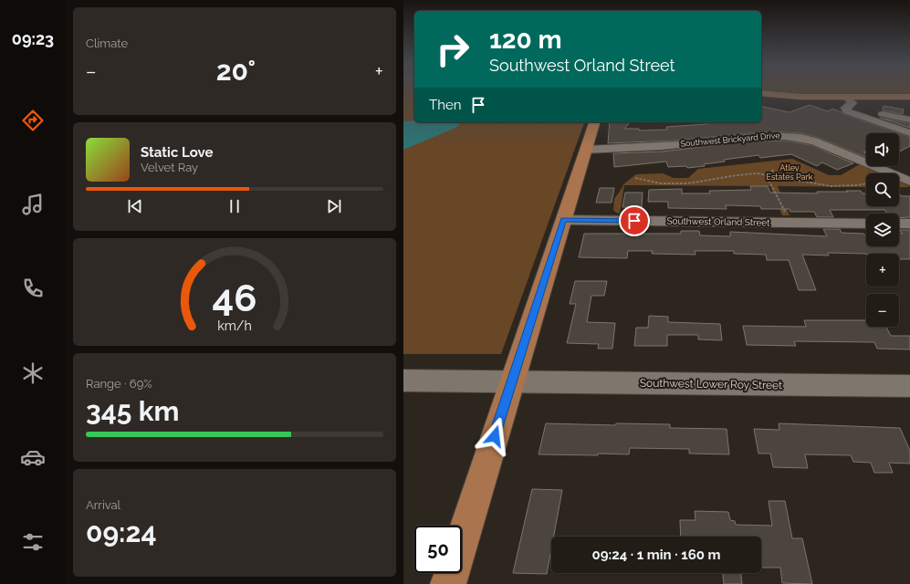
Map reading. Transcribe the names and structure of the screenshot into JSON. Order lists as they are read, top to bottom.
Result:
{
  "streets": {
    "street": ["Southwest Brickyard Drive", "Southwest Orland Street", "Southwest Lower Roy Street"]
  },
  "parks": ["Atley Estates Park"],
  "page": {
    "tabs": "09:23",
    "tile": [
      "Climate",
      ["Range · 69%", "345 km"],
      ["Arrival", "09:24"]
    ],
    "turn": ["120 m", "Southwest Orland Street"],
    "heat": ["−", "20°", "+"],
    "then": "Then",
    "map_buttons": ["+", "−"],
    "song": ["Static Love", "Velvet Ray"],
    "limit": "50",
    "trip": "09:24 · 1 min · 160 m",
    "gauge": ["46", "km/h"]
  }
}
